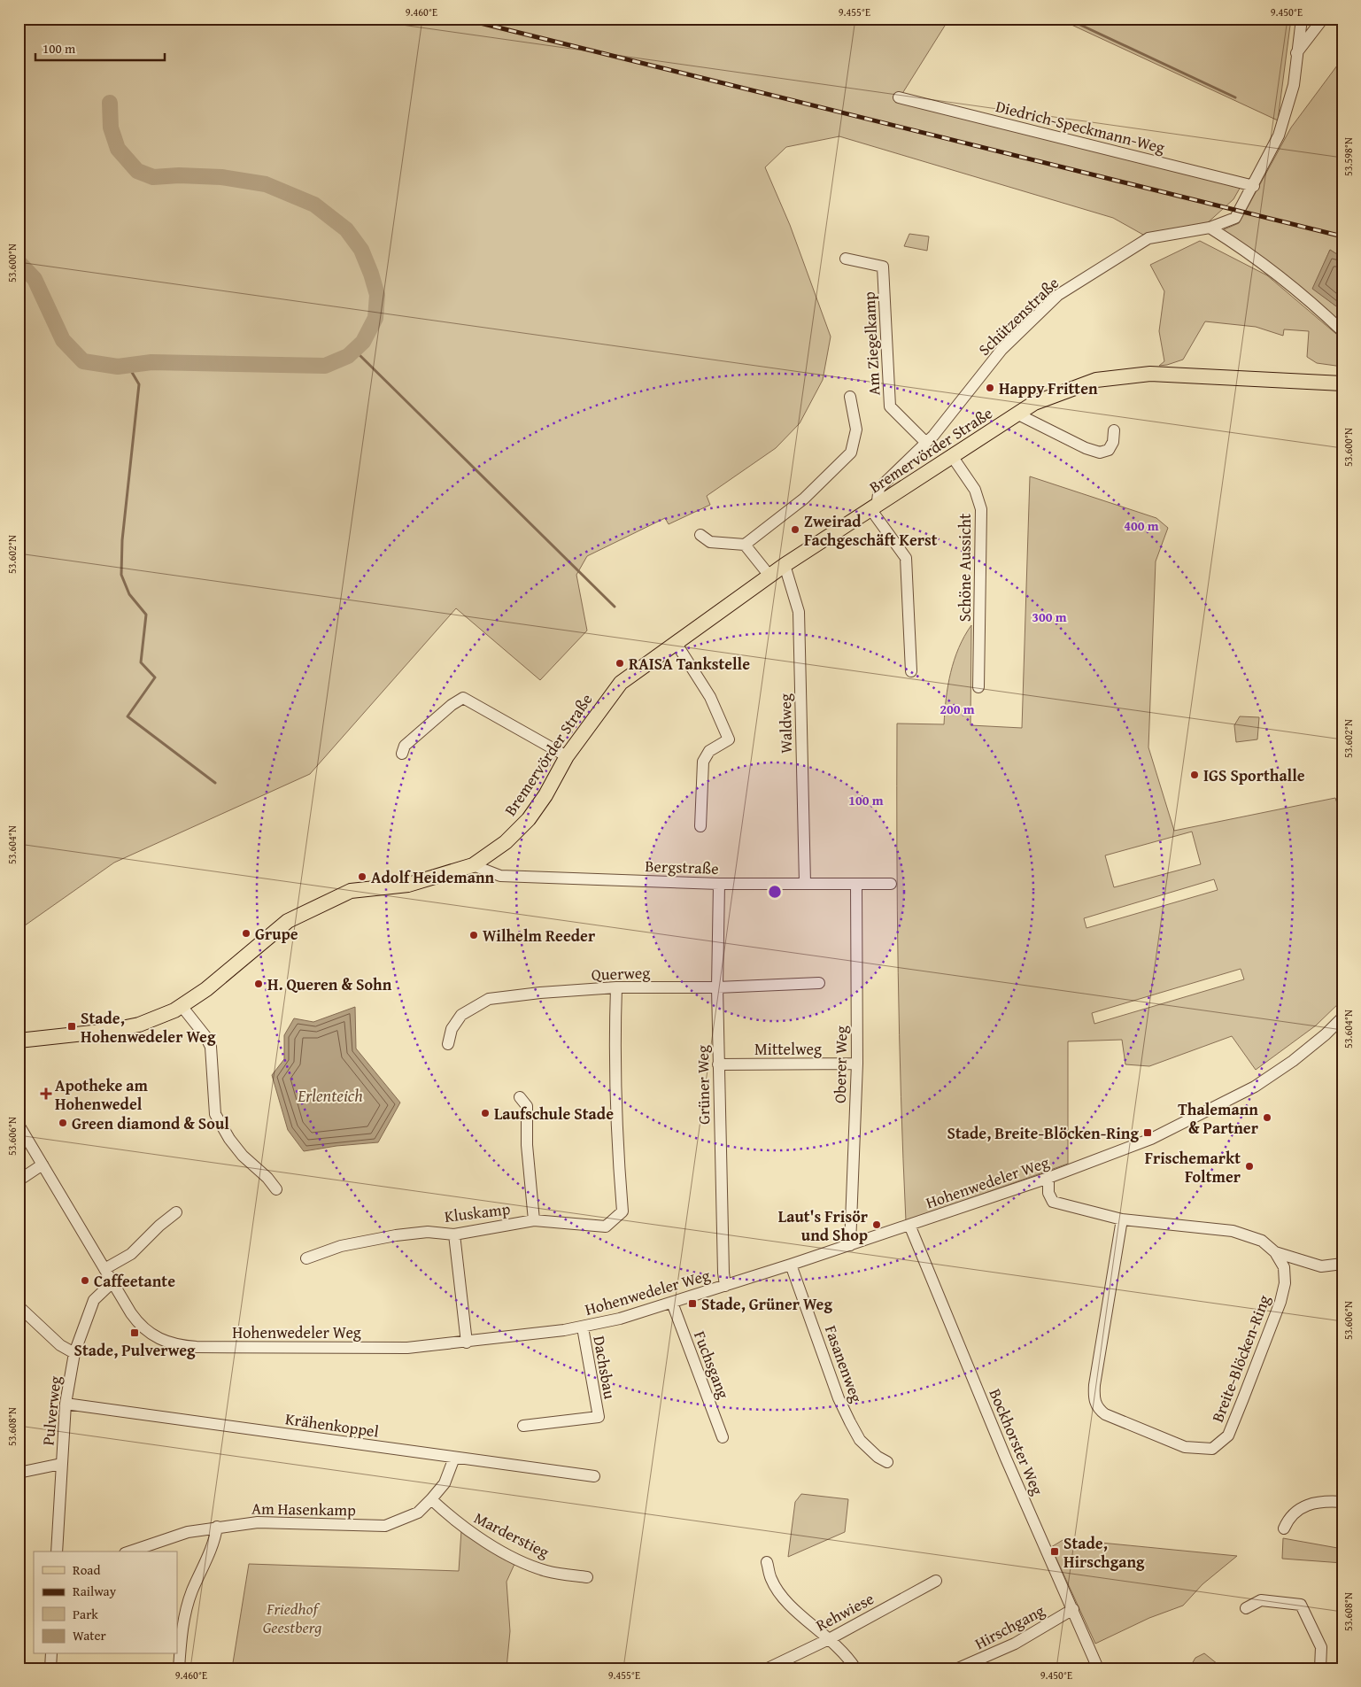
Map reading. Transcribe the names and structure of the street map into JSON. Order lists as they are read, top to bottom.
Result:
{
  "streets": {
    "main road": ["Bremervörder Straße"],
    "street": [
      "Diedrich-Speckmann-Weg",
      "Schützenstraße",
      "Am Ziegelkamp",
      "Schöne Aussicht",
      "Waldweg",
      "Bergstraße",
      "Querweg",
      "Mittelweg",
      "Oberer Weg",
      "Grüner Weg",
      "Hohenwedeler Weg",
      "Kluskamp",
      "Breite-Blöcken-Ring",
      "Fasanenweg",
      "Fuchsgang",
      "Dachsbau",
      "Pulverweg",
      "Krähenkoppel",
      "Bockhorster Weg",
      "Am Hasenkamp",
      "Marderstieg",
      "Rehwiese",
      "Hirschgang"
    ]
  },
  "crossings": [
    ["Diedrich-Speckmann-Weg", "Schützenstraße"],
    ["Schützenstraße", "Am Ziegelkamp"],
    ["Schützenstraße", "Bremervörder Straße"],
    ["Bremervörder Straße", "Schöne Aussicht"],
    ["Bremervörder Straße", "Waldweg"],
    ["Bremervörder Straße", "Bergstraße"],
    ["Waldweg", "Bergstraße"],
    ["Bergstraße", "Oberer Weg"],
    ["Bergstraße", "Grüner Weg"],
    ["Querweg", "Grüner Weg"],
    ["Querweg", "Kluskamp"],
    ["Mittelweg", "Oberer Weg"],
    ["Mittelweg", "Grüner Weg"],
    ["Oberer Weg", "Hohenwedeler Weg"],
    ["Grüner Weg", "Hohenwedeler Weg"],
    ["Hohenwedeler Weg", "Breite-Blöcken-Ring"],
    ["Hohenwedeler Weg", "Fasanenweg"],
    ["Hohenwedeler Weg", "Fuchsgang"],
    ["Hohenwedeler Weg", "Dachsbau"],
    ["Hohenwedeler Weg", "Pulverweg"],
    ["Hohenwedeler Weg", "Bockhorster Weg"],
    ["Pulverweg", "Krähenkoppel"],
    ["Krähenkoppel", "Am Hasenkamp"],
    ["Bockhorster Weg", "Hirschgang"],
    ["Am Hasenkamp", "Marderstieg"]
  ],
  "water": ["Erlenteich"],
  "parks": ["Friedhof Geestberg"],
  "places": {
    "other": [
      "Happy Fritten",
      "Zweirad Fachgeschäft Kerst",
      "RAISA Tankstelle",
      "IGS Sporthalle",
      "Adolf Heidemann",
      "Grupe",
      "Wilhelm Reeder",
      "H. Queren & Sohn",
      "Laufschule Stade",
      "Thalemann & Partner",
      "Green diamond & Soul",
      "Frischemarkt Foltmer",
      "Laut's Frisör und Shop",
      "Caffeetante"
    ],
    "transit": [
      "Stade, Hohenwedeler Weg",
      "Stade, Breite-Blöcken-Ring",
      "Stade, Grüner Weg",
      "Stade, Pulverweg",
      "Stade, Hirschgang"
    ],
    "health": ["Apotheke am Hohenwedel"]
  },
  "legend": [
    "Road",
    "Railway",
    "Park",
    "Water"
  ],
  "scale_bar": "100 m",
  "coordinates": [
    "9.460°E",
    "9.455°E",
    "9.450°E",
    "53.598°N",
    "53.600°N",
    "53.602°N",
    "53.604°N",
    "53.606°N",
    "53.608°N"
  ],
  "rings": [
    "400 m",
    "300 m",
    "200 m",
    "100 m"
  ]
}
